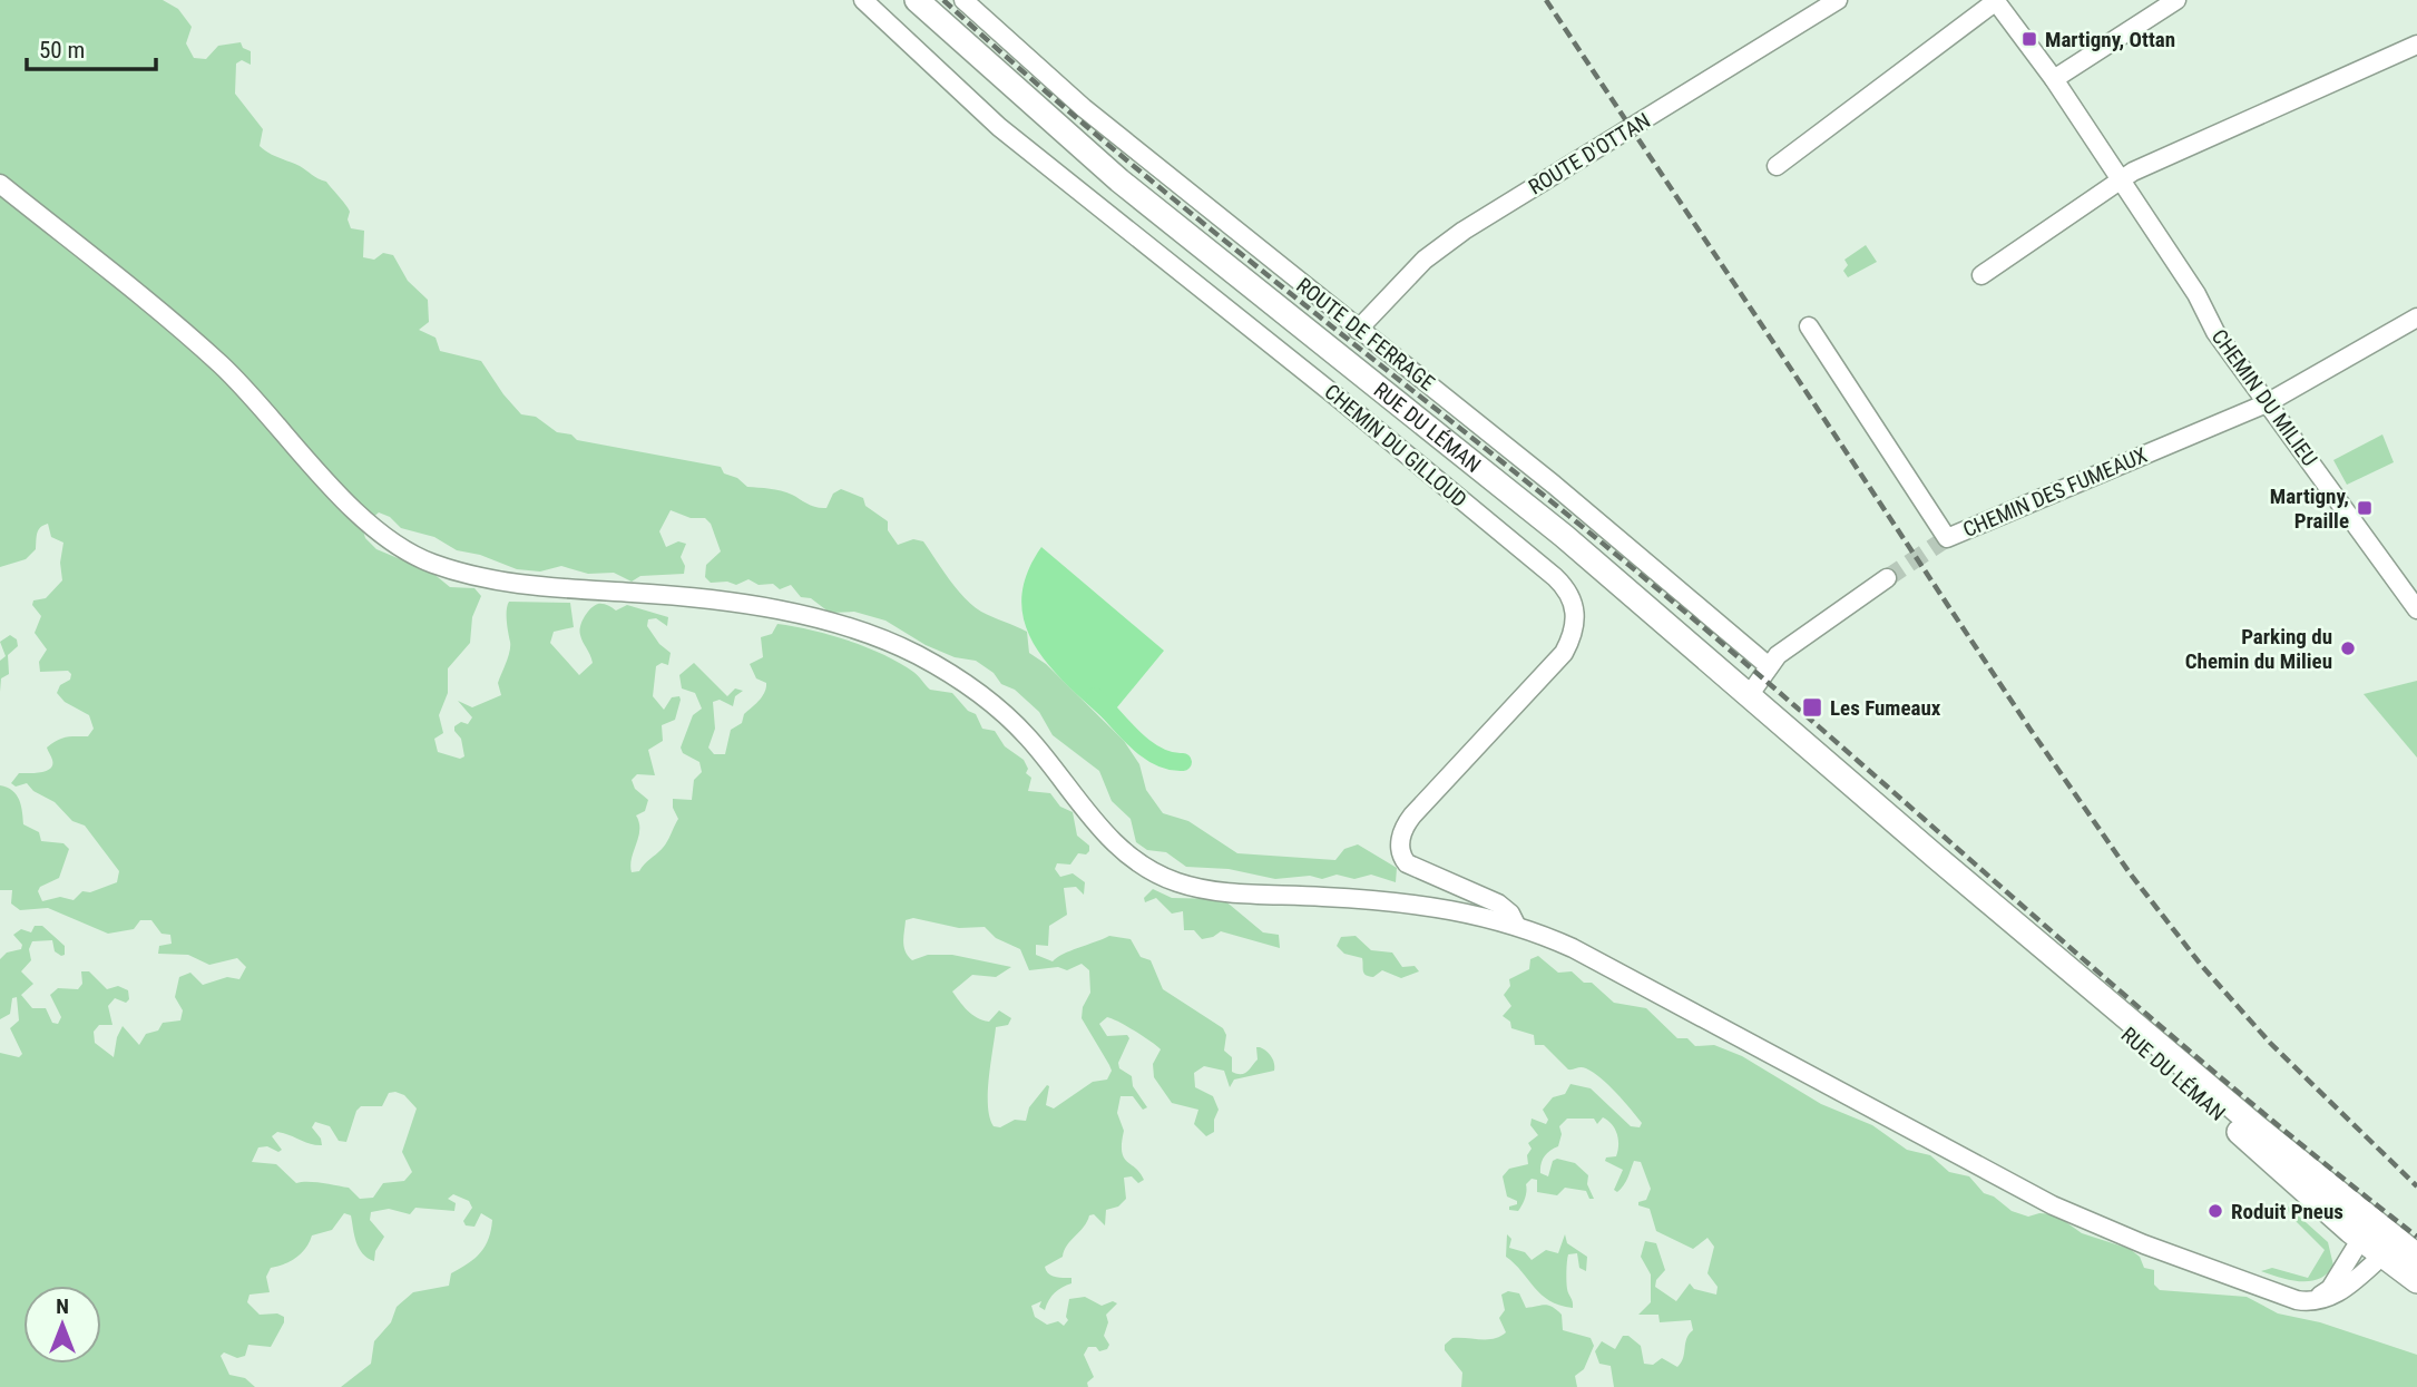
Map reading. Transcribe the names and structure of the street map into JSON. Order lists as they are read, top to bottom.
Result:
{
  "streets": {
    "main road": ["RUE DU LÉMAN"],
    "street": [
      "ROUTE D'OTTAN",
      "ROUTE DE FERRAGE",
      "CHEMIN DU MILIEU",
      "CHEMIN DU GILLOUD",
      "CHEMIN DES FUMEAUX"
    ]
  },
  "crossings": [
    ["ROUTE D'OTTAN", "ROUTE DE FERRAGE"],
    ["CHEMIN DU MILIEU", "CHEMIN DES FUMEAUX"]
  ],
  "places": {
    "transit": ["Martigny, Ottan", "Martigny, Praille", "Les Fumeaux"],
    "other": ["Parking du Chemin du Milieu", "Roduit Pneus"]
  },
  "scale_bar": "50 m",
  "north": "top"
}
